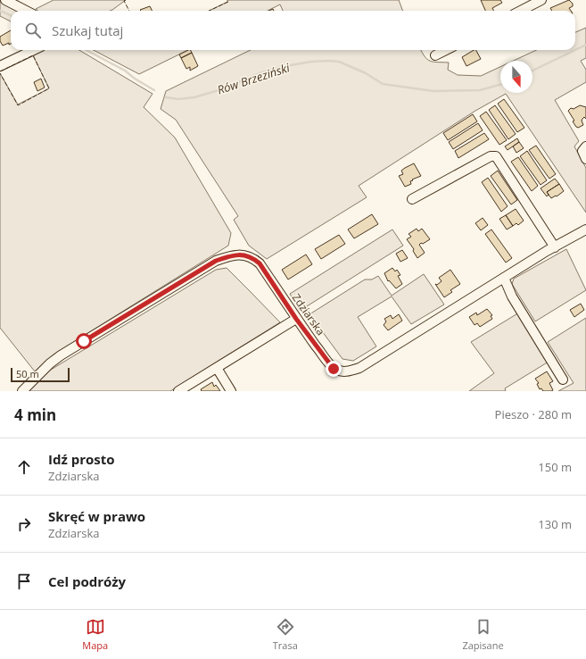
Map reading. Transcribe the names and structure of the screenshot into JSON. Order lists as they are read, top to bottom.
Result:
{
  "streets": {
    "street": ["Zdziarska"]
  },
  "water": ["Rów Brzeziński"],
  "scale_bar": "50 m",
  "north": "bottom",
  "page": {
    "search": "Szukaj tutaj",
    "scale": "50 m",
    "heading": ["4 min", "Pieszo · 280 m"],
    "list": [
      ["Idź prosto", "Zdziarska", "150 m"],
      ["Skręć w prawo", "Zdziarska", "130 m"],
      "Cel podróży"
    ],
    "nav": ["Mapa", "Trasa", "Zapisane"]
  }
}
